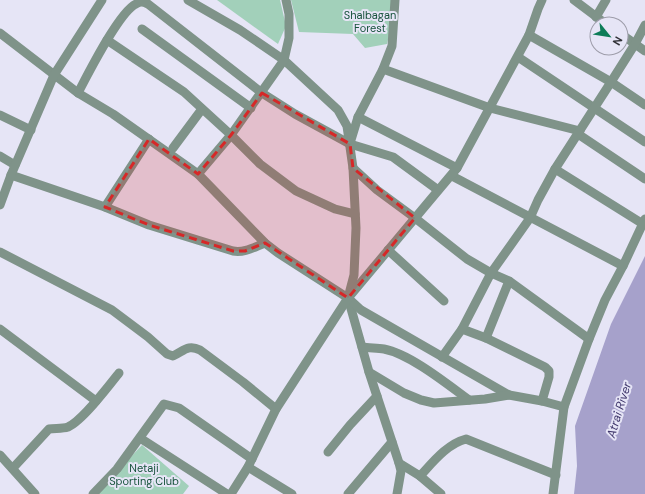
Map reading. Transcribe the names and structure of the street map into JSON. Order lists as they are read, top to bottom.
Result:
{
  "water": ["Atrai River"],
  "parks": ["Shalbagan Forest", "Netaji Sporting Club"],
  "north": "bottom right"
}
